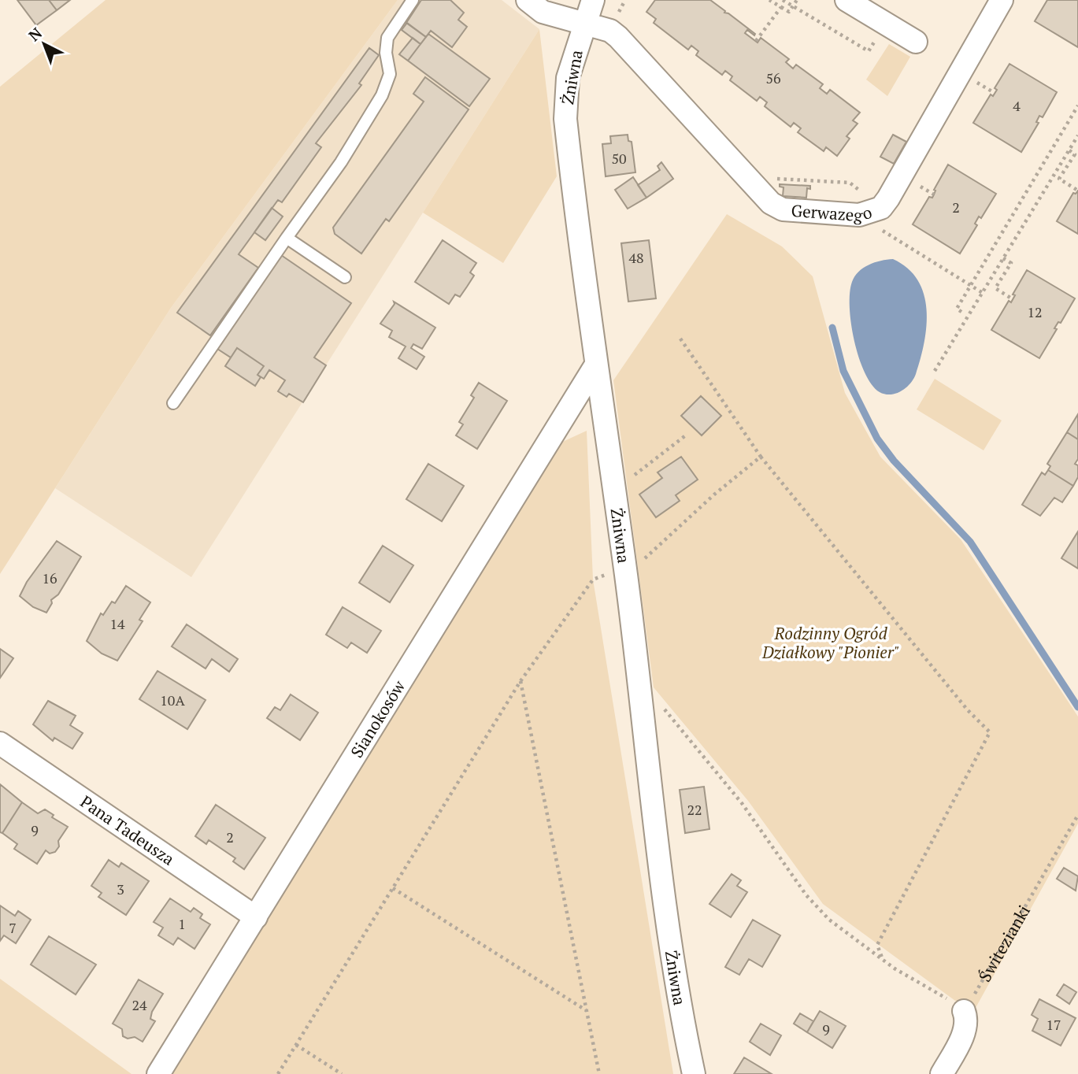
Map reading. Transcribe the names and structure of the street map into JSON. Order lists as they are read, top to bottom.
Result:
{
  "streets": {
    "street": [
      "Żniwna",
      "Gerwazego",
      "Sianokosów",
      "Pana Tadeusza"
    ],
    "path": ["Świtezianki"]
  },
  "crossings": [
    ["Żniwna", "Sianokosów"],
    ["Sianokosów", "Pana Tadeusza"]
  ],
  "parks": ["Rodzinny Ogród Działkowy \"Pionier\""],
  "house_numbers": [
    "56",
    "4",
    "50",
    "2",
    "48",
    "12",
    "16",
    "14",
    "10A",
    "22",
    "9",
    "2",
    "3",
    "1",
    "7",
    "24",
    "17",
    "9"
  ],
  "north": "top left"
}
